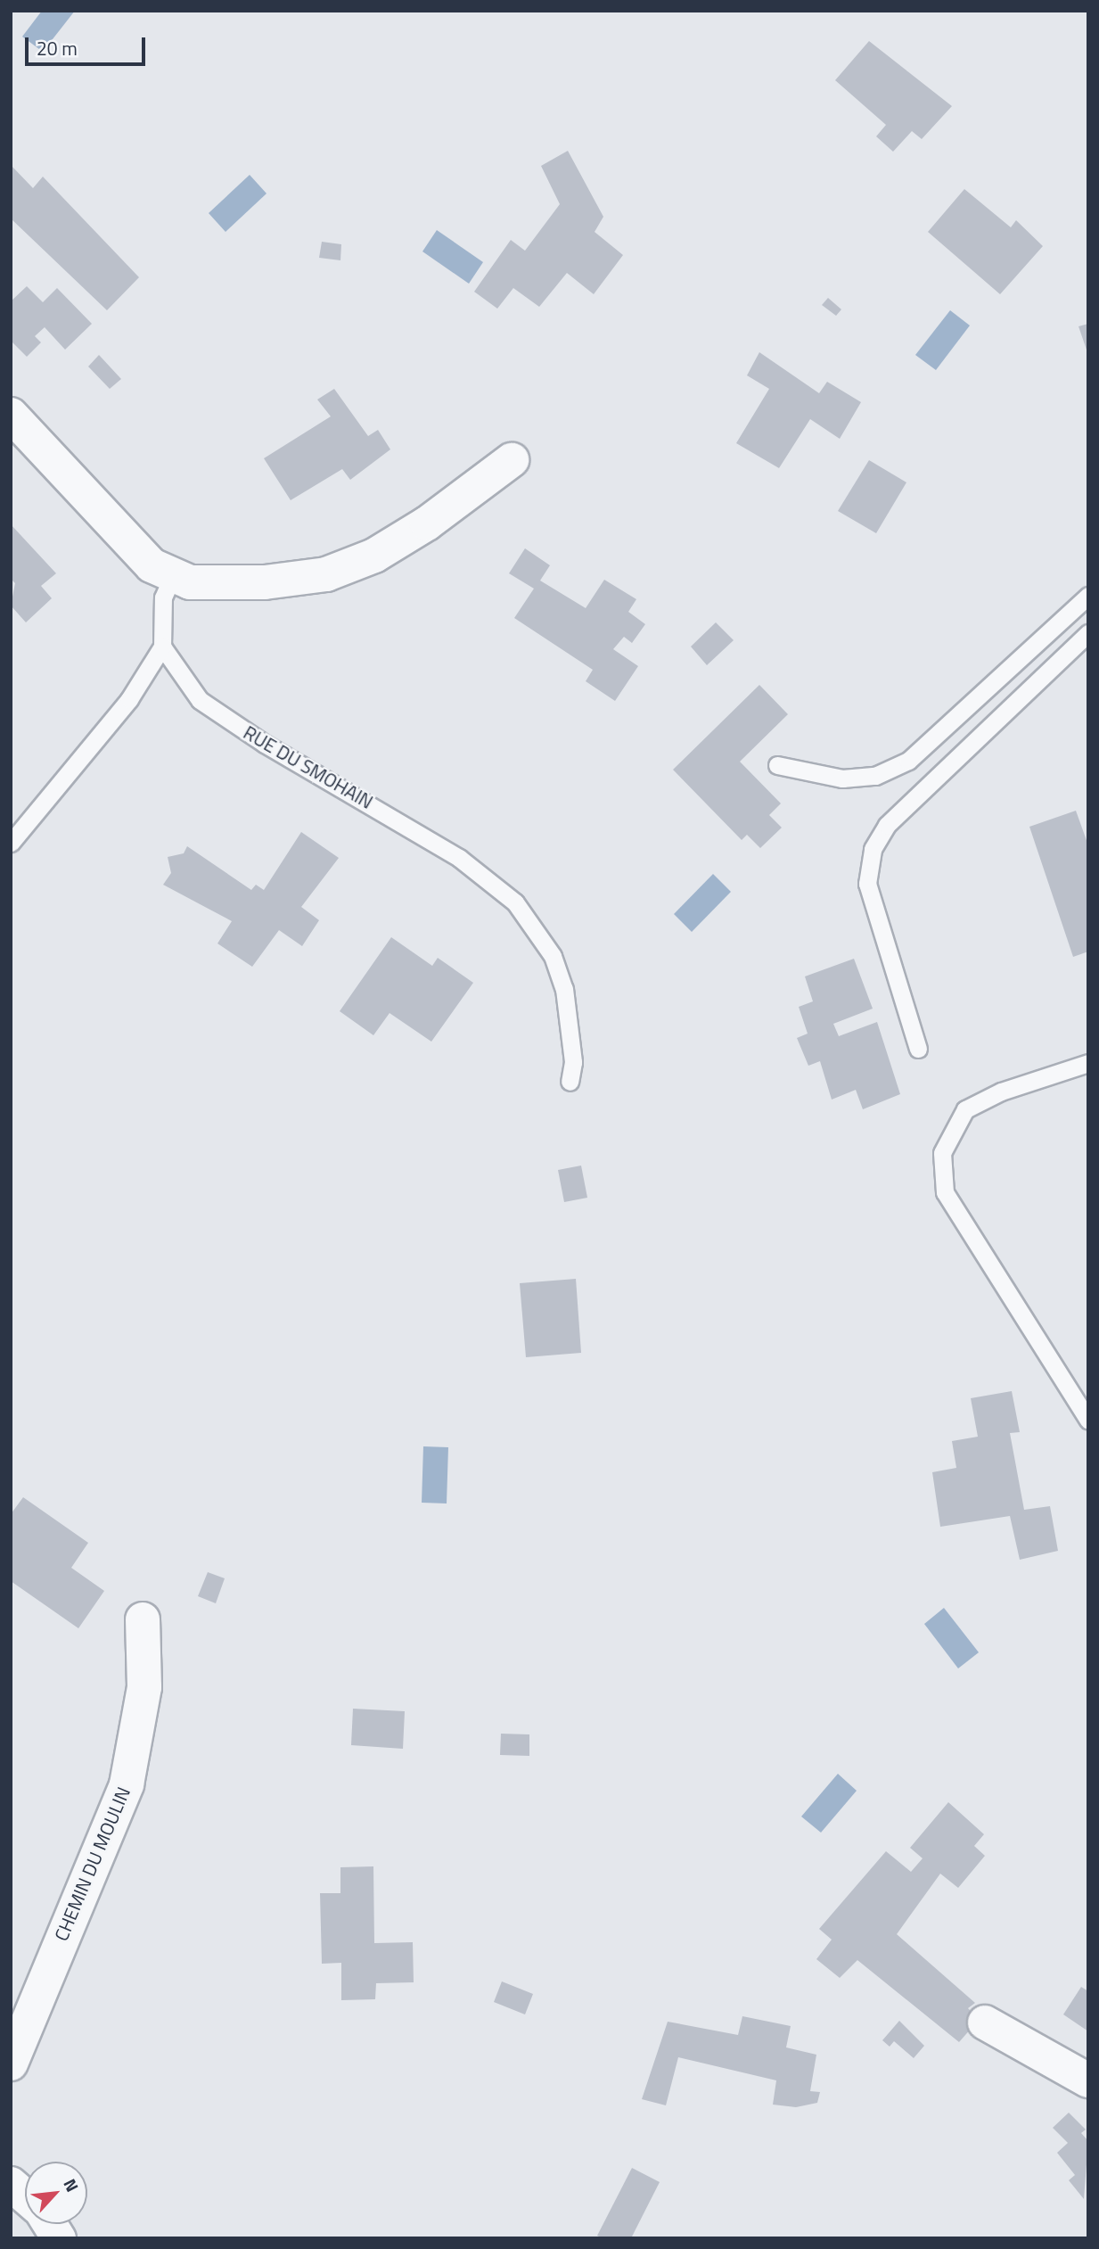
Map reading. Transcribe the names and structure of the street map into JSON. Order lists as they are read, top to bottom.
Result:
{
  "streets": {
    "street": ["CHEMIN DU MOULIN"],
    "lane": ["RUE DU SMOHAIN"]
  },
  "scale_bar": "20 m",
  "north": "top right"
}
